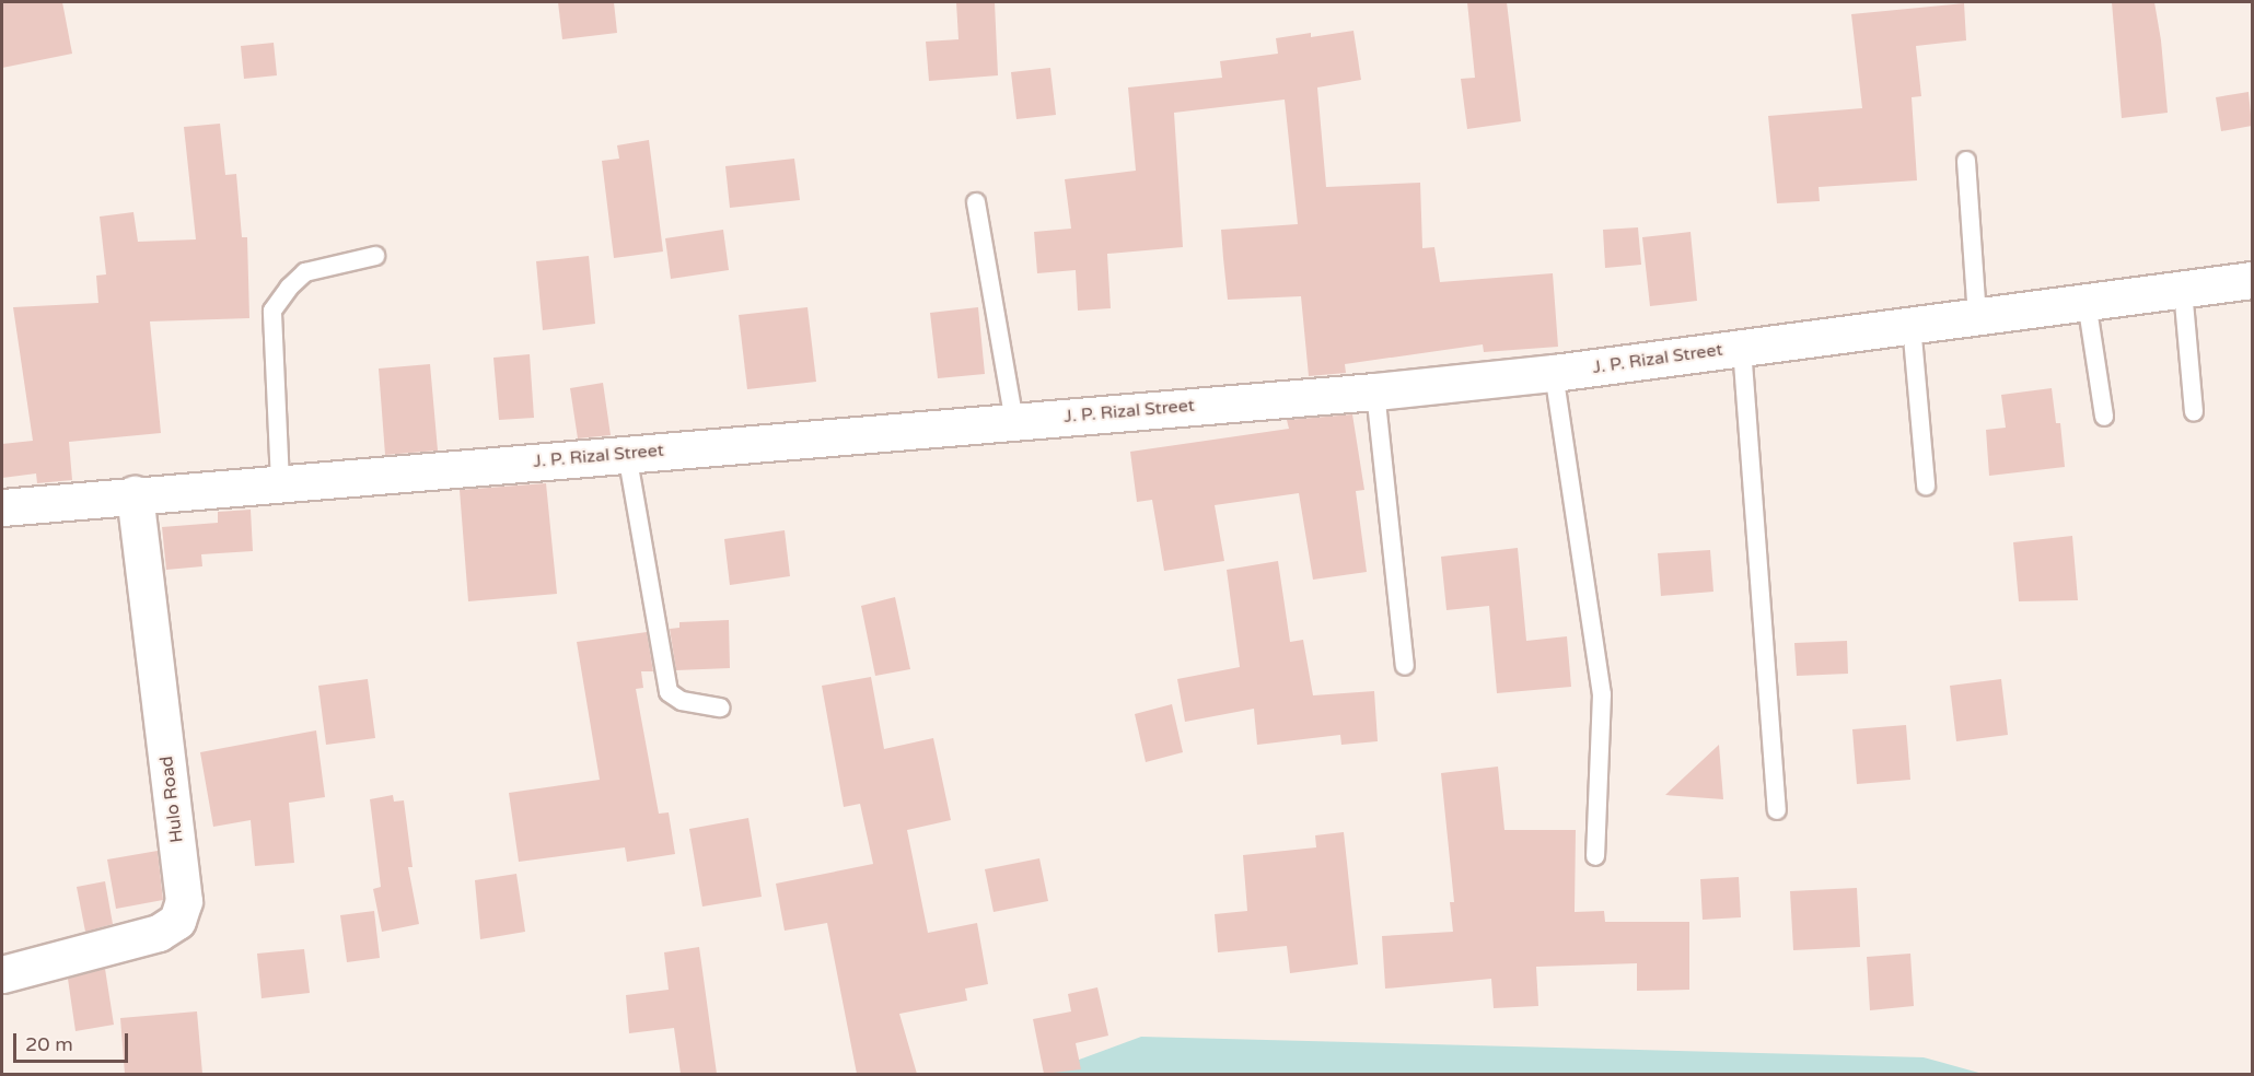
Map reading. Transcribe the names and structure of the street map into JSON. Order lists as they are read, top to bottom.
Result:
{
  "streets": {
    "main road": ["J. P. Rizal Street", "Hulo Road"]
  },
  "crossings": [
    ["J. P. Rizal Street", "Hulo Road"]
  ],
  "scale_bar": "20 m"
}
